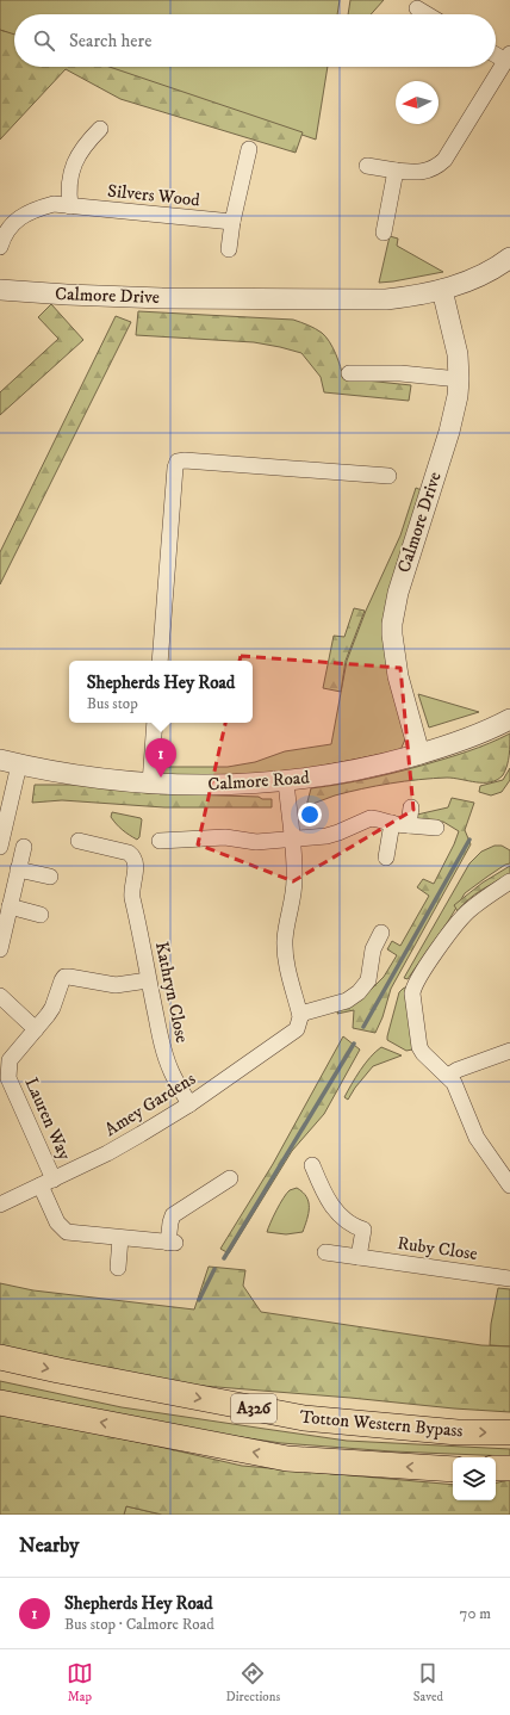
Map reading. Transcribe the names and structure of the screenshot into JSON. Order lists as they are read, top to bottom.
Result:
{
  "streets": {
    "main road": ["A326", "Totton Western Bypass"],
    "street": [
      "Silvers Wood",
      "Calmore Drive",
      "Calmore Road",
      "Kathryn Close",
      "Amey Gardens",
      "Lauren Way",
      "Ruby Close"
    ]
  },
  "crossings": [
    ["Calmore Drive", "Calmore Road"],
    ["Kathryn Close", "Amey Gardens"],
    ["Kathryn Close", "Lauren Way"],
    ["Amey Gardens", "Lauren Way"]
  ],
  "north": "left",
  "page": {
    "search": "Search here",
    "popup": ["Shepherds Hey Road", "Bus stop"],
    "pins": "1",
    "heading": "Nearby",
    "list": [
      {
        "mark": "1",
        "name": "Shepherds Hey Road",
        "note": "Bus stop · Calmore Road",
        "value": "70 m"
      }
    ],
    "nav": ["Map", "Directions", "Saved"]
  }
}
